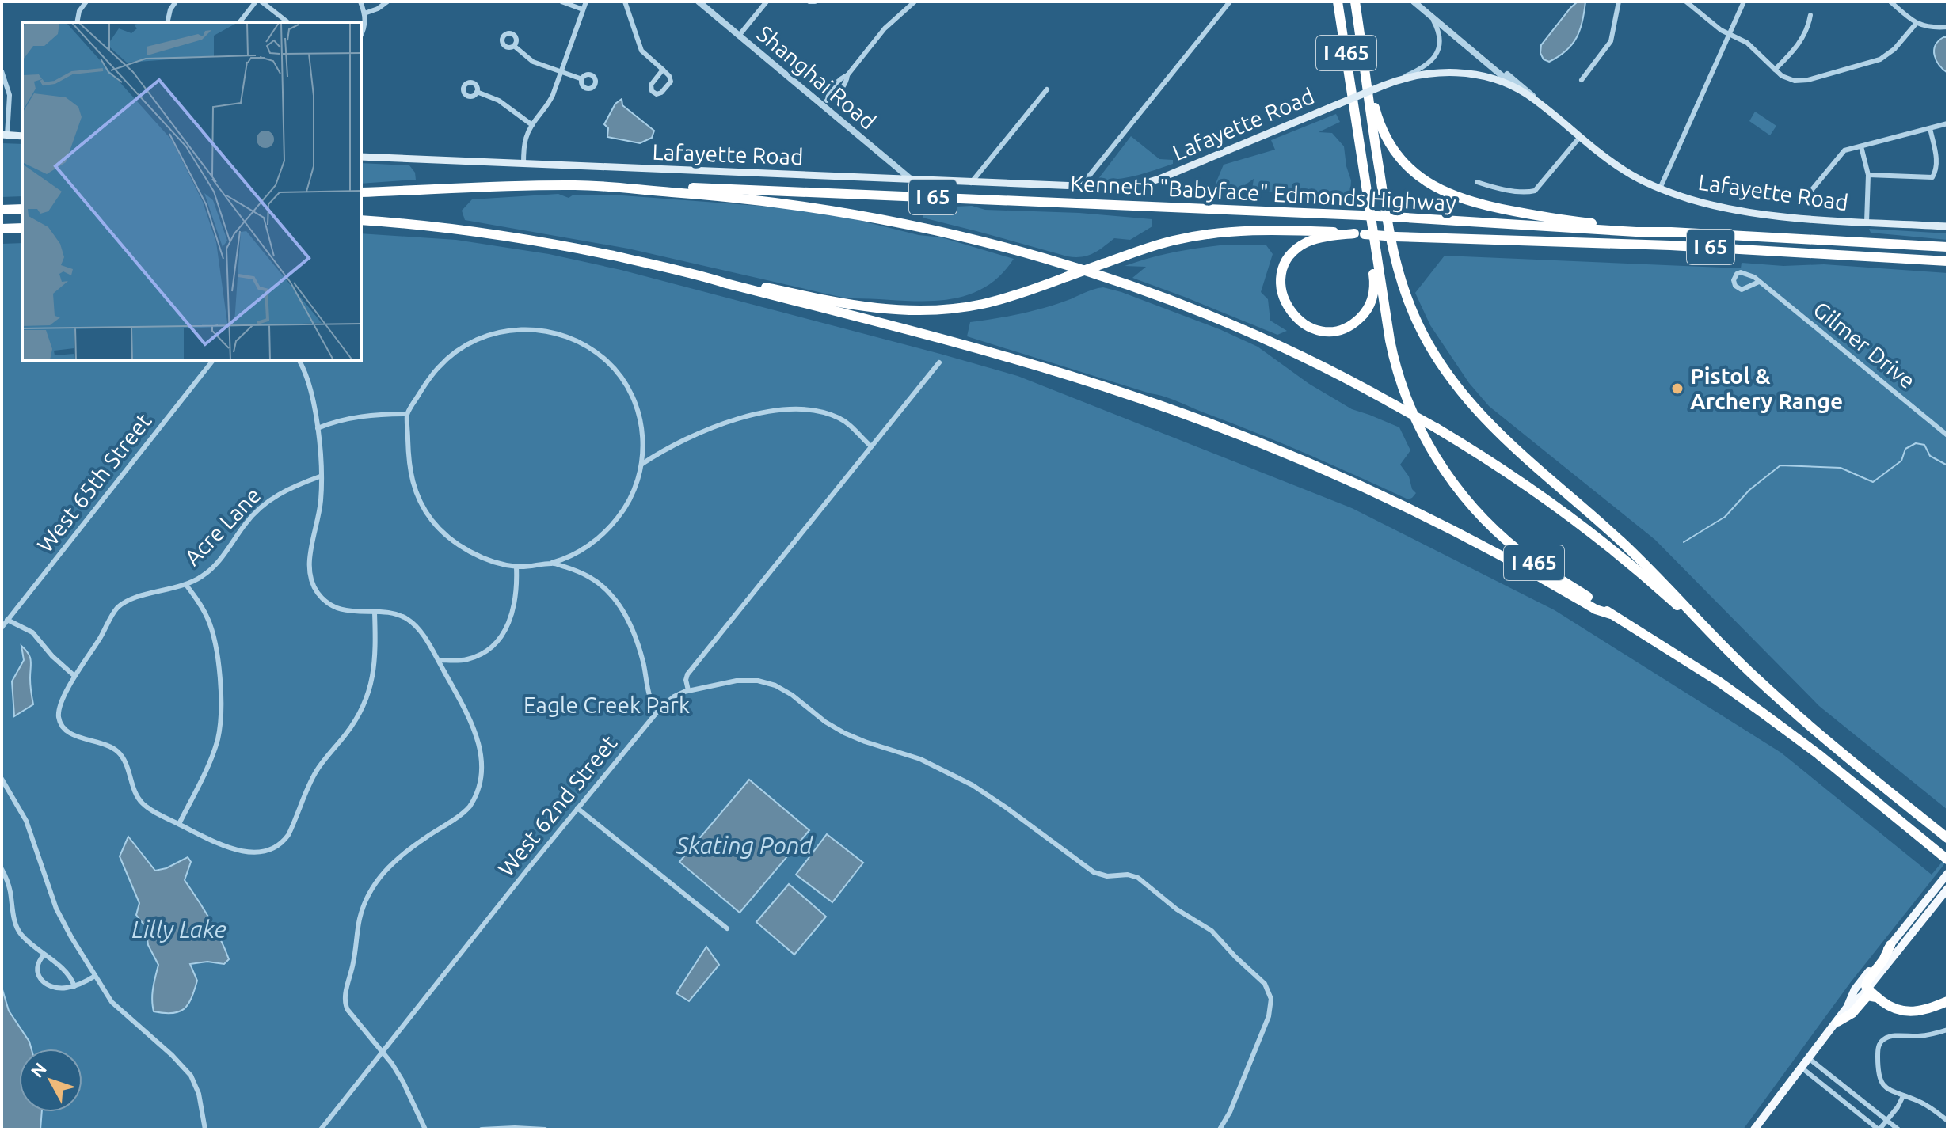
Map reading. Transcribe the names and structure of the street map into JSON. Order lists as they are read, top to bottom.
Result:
{
  "streets": {
    "highway": ["I 465", "Kenneth \"Babyface\" Edmonds Highway", "I 65"],
    "main road": ["Lafayette Road"],
    "street": [
      "Shanghai Road",
      "Gilmer Drive",
      "West 65th Street",
      "Acre Lane",
      "West 62nd Street"
    ]
  },
  "crossings": [
    ["Shanghai Road", "Lafayette Road"],
    ["Kenneth \"Babyface\" Edmonds Highway", "I 65"]
  ],
  "water": ["Skating Pond", "Lilly Lake"],
  "parks": ["Eagle Creek Park"],
  "places": ["Pistol & Archery Range"],
  "north": "top left"
}
